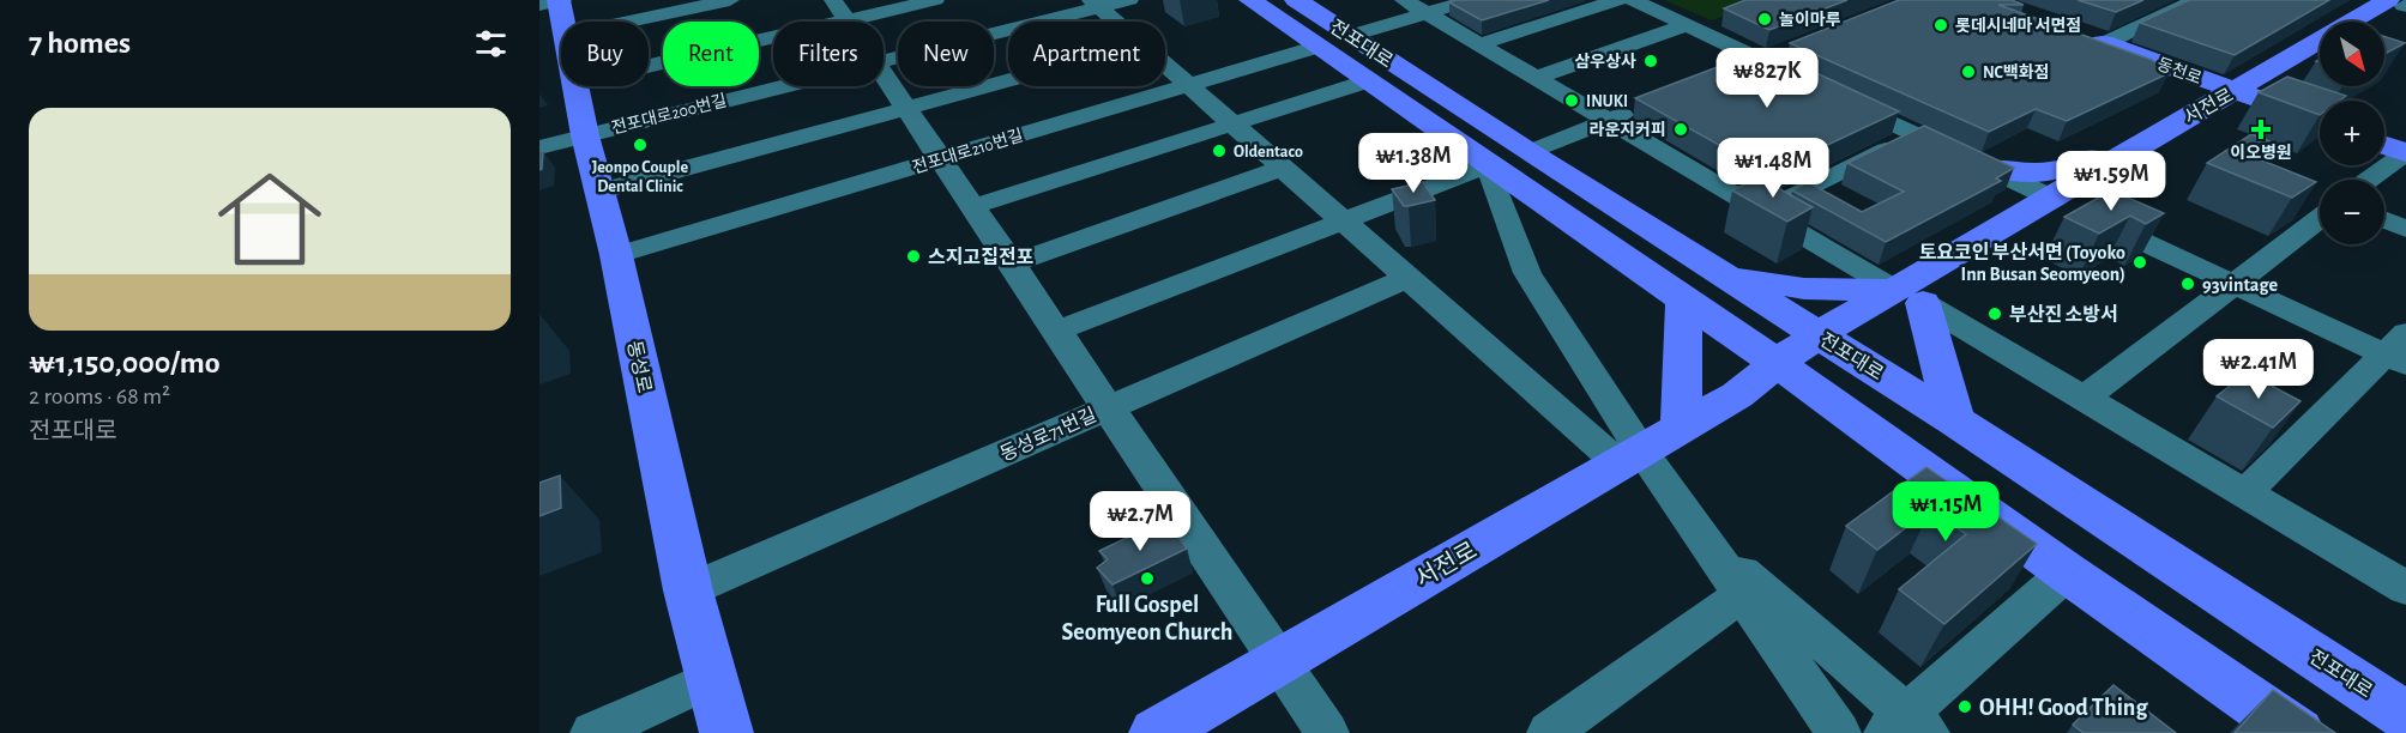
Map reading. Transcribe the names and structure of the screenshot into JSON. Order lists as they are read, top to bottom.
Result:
{
  "streets": {
    "main road": [
      "전포대로",
      "동천로",
      "서전로",
      "동성로"
    ],
    "street": ["전포대로200번길", "전포대로210번길", "동성로71번길"]
  },
  "crossings": [
    ["전포대로", "서전로"],
    ["전포대로", "전포대로210번길"],
    ["동천로", "서전로"],
    ["전포대로200번길", "동성로"],
    ["전포대로210번길", "동성로"],
    ["동성로", "동성로71번길"]
  ],
  "places": {
    "other": [
      "놀이마루",
      "롯데시네마 서면점",
      "삼우상사",
      "NC백화점",
      "INUKI",
      "라운지커피",
      "Jeonpo Couple Dental Clinic",
      "Oldentaco",
      "스지고집전포",
      "토요코인 부산서면 (Toyoko Inn Busan Seomyeon)",
      "93vintage",
      "부산진 소방서",
      "Full Gospel Seomyeon Church",
      "OHH! Good Thing"
    ],
    "health": ["이오병원"]
  },
  "north": "bottom right",
  "page": {
    "heading": "7 homes",
    "map_buttons": ["+", "−"],
    "chip": [
      "Buy",
      "Rent",
      "Filters",
      "New",
      "Apartment"
    ],
    "price": [
      "₩827K",
      "₩1.38M",
      "₩1.48M",
      "₩1.59M",
      "₩2.41M",
      "₩1.15M",
      "₩2.7M"
    ],
    "list": [
      {
        "name": "₩1,150,000/mo",
        "note": "2 rooms · 68 m² · 전포대로"
      }
    ]
  }
}
